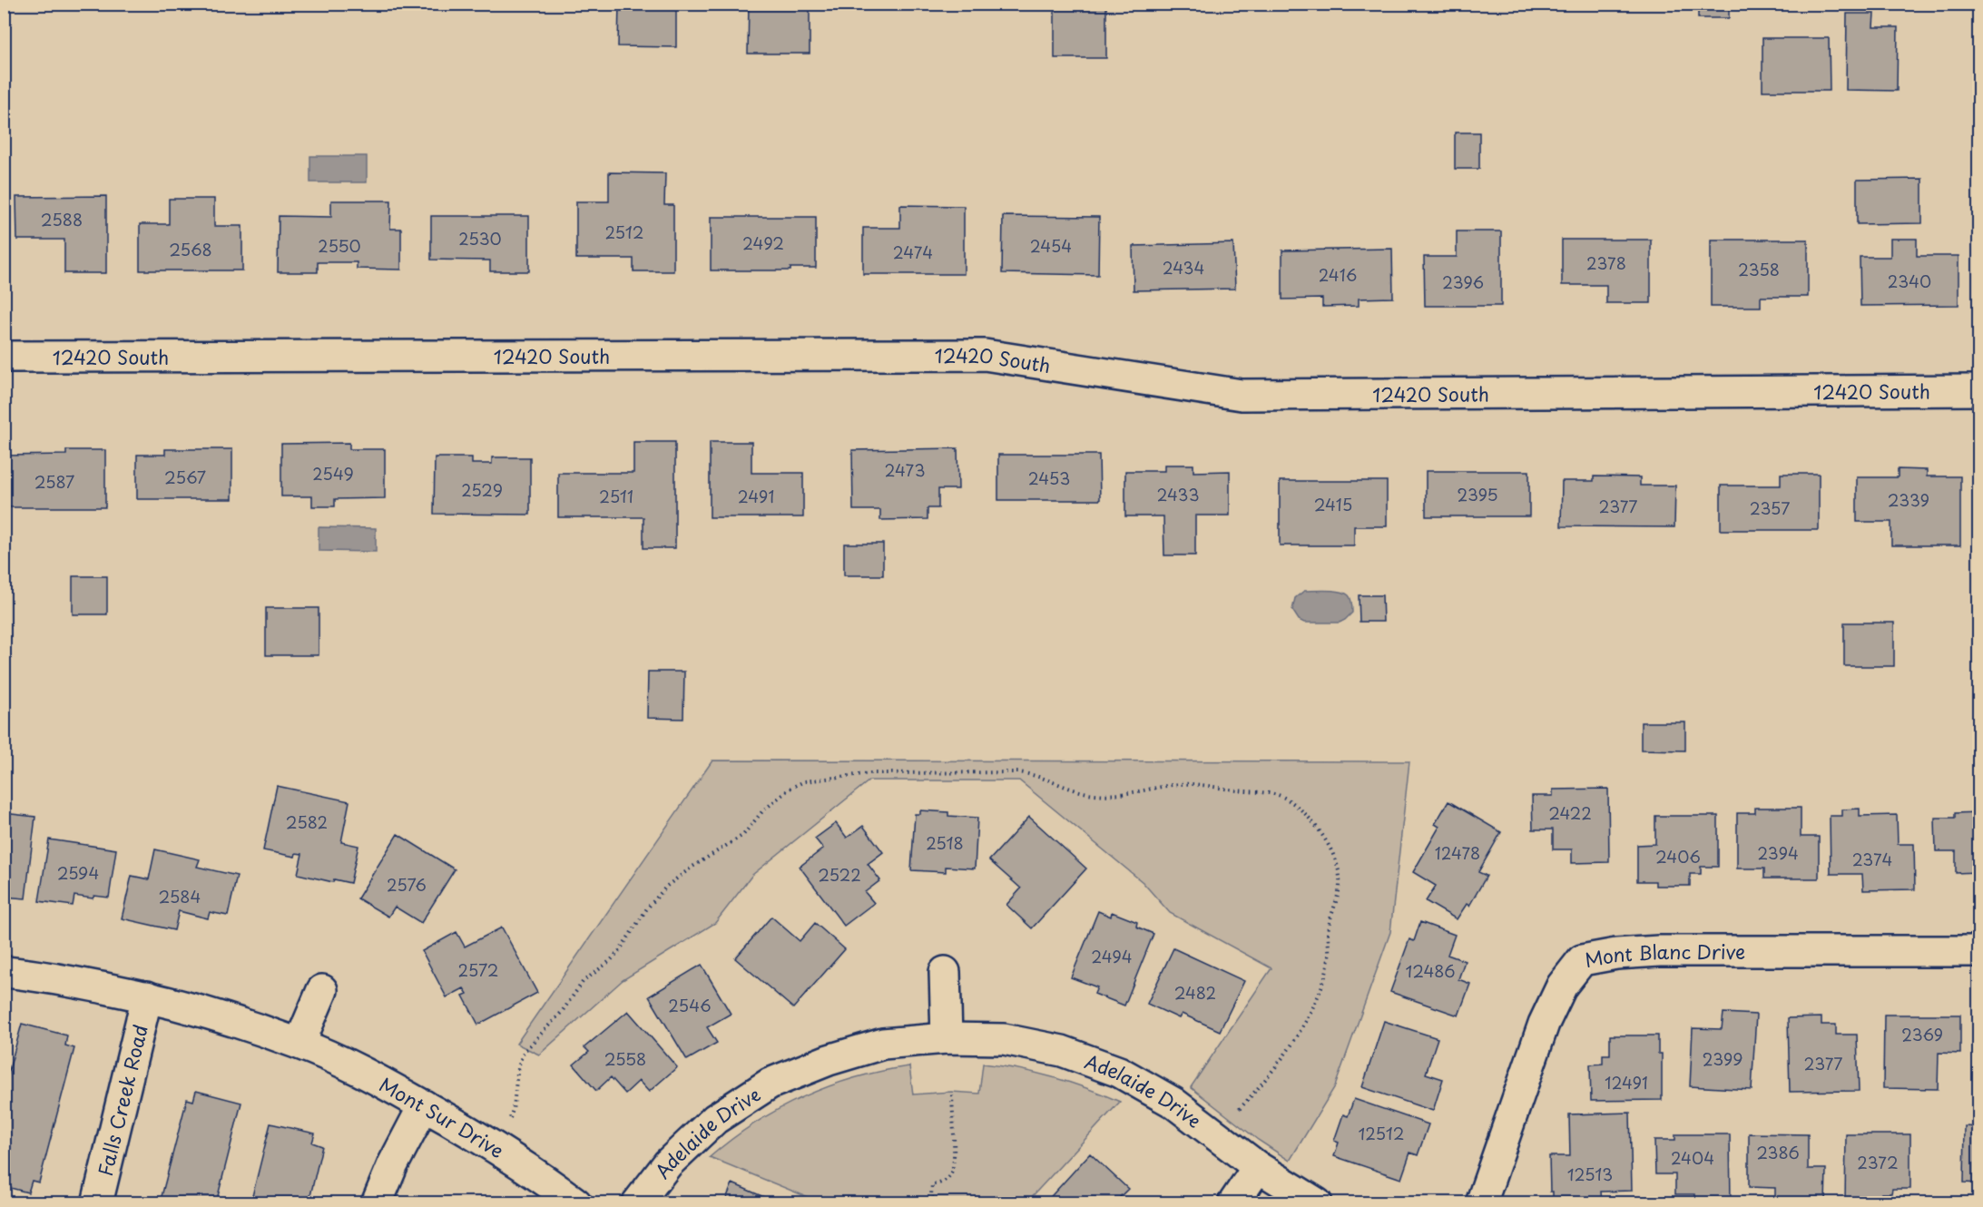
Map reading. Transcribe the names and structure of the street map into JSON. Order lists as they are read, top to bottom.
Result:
{
  "streets": {
    "street": [
      "12420 South",
      "Mont Blanc Drive",
      "Adelaide Drive",
      "Falls Creek Road",
      "Mont Sur Drive"
    ]
  },
  "crossings": [
    ["Falls Creek Road", "Mont Sur Drive"]
  ],
  "house_numbers": [
    "2588",
    "2512",
    "2530",
    "2492",
    "2550",
    "2454",
    "2568",
    "2474",
    "2378",
    "2434",
    "2358",
    "2416",
    "2340",
    "2396",
    "2473",
    "2549",
    "2567",
    "2453",
    "2587",
    "2529",
    "2433",
    "2395",
    "2511",
    "2491",
    "2339",
    "2415",
    "2377",
    "2357",
    "2422",
    "2582",
    "2518",
    "12478",
    "2394",
    "2406",
    "2374",
    "2594",
    "2522",
    "2576",
    "2584",
    "2494",
    "2572",
    "12486",
    "2482",
    "2546",
    "2369",
    "2558",
    "2399",
    "2377",
    "12491",
    "12512",
    "2386",
    "2404",
    "2372",
    "12513"
  ]
}
